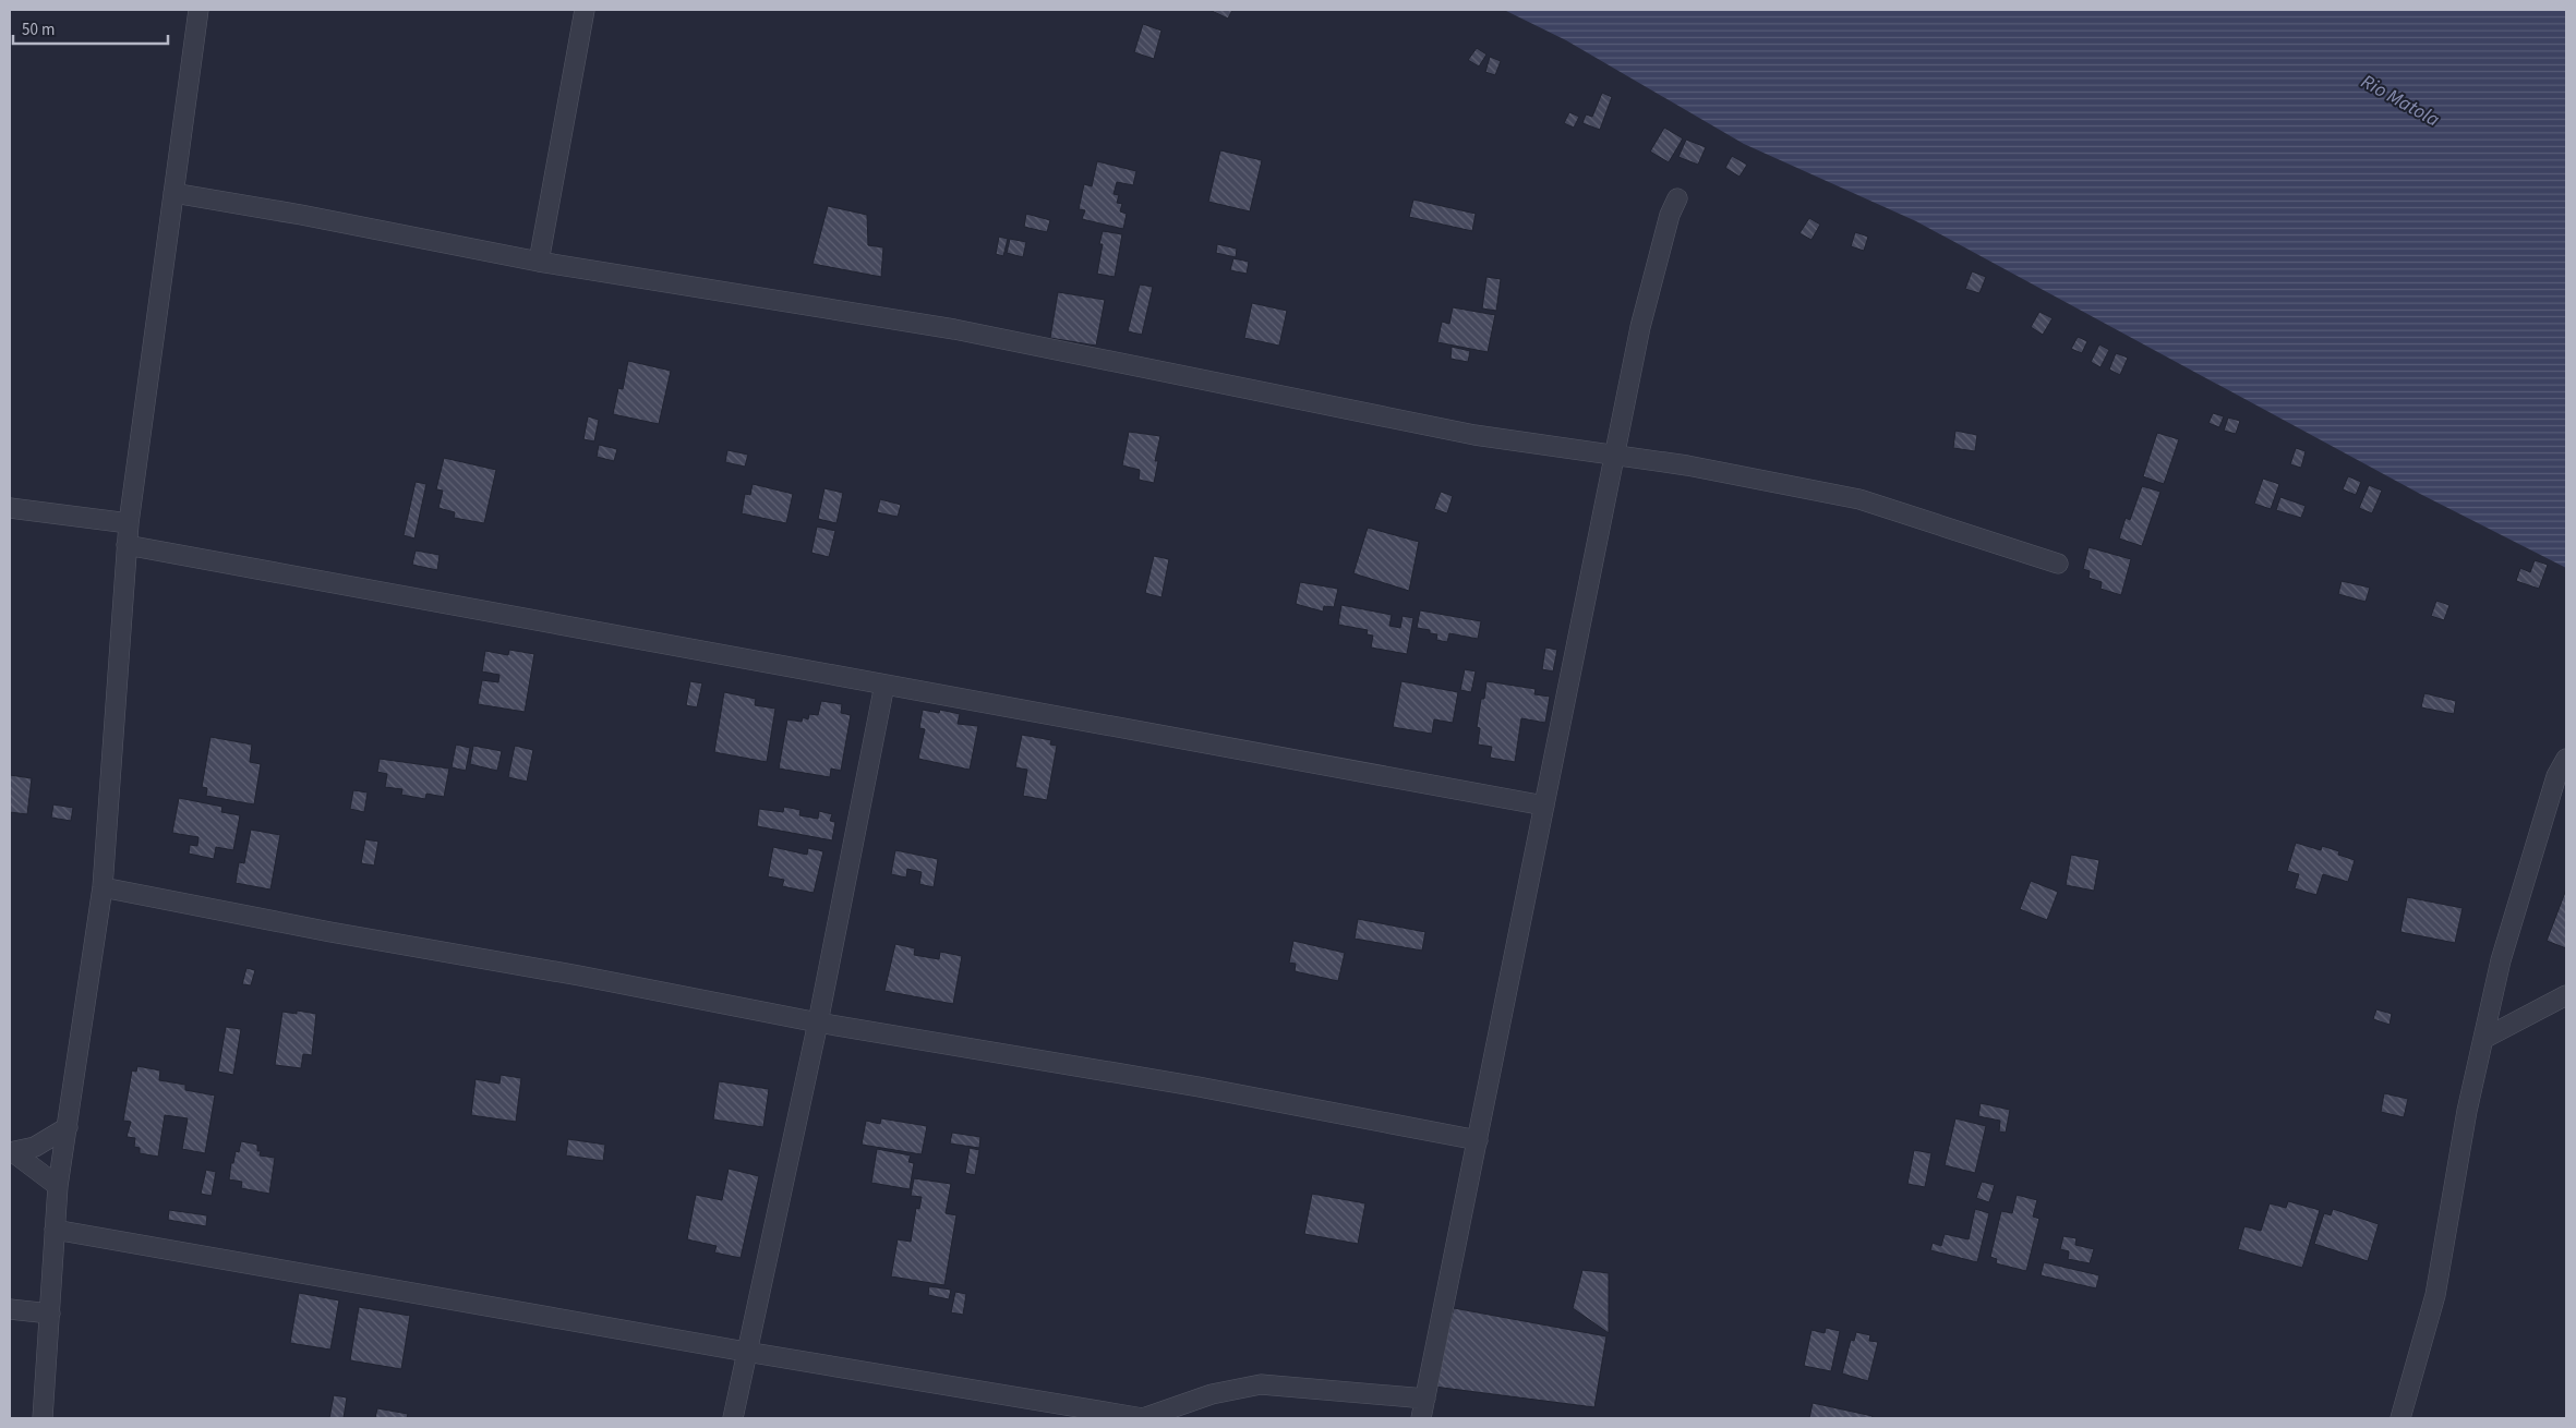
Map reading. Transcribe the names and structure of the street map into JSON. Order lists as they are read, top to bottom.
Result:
{
  "water": ["Rio Matola"],
  "scale_bar": "50 m"
}
